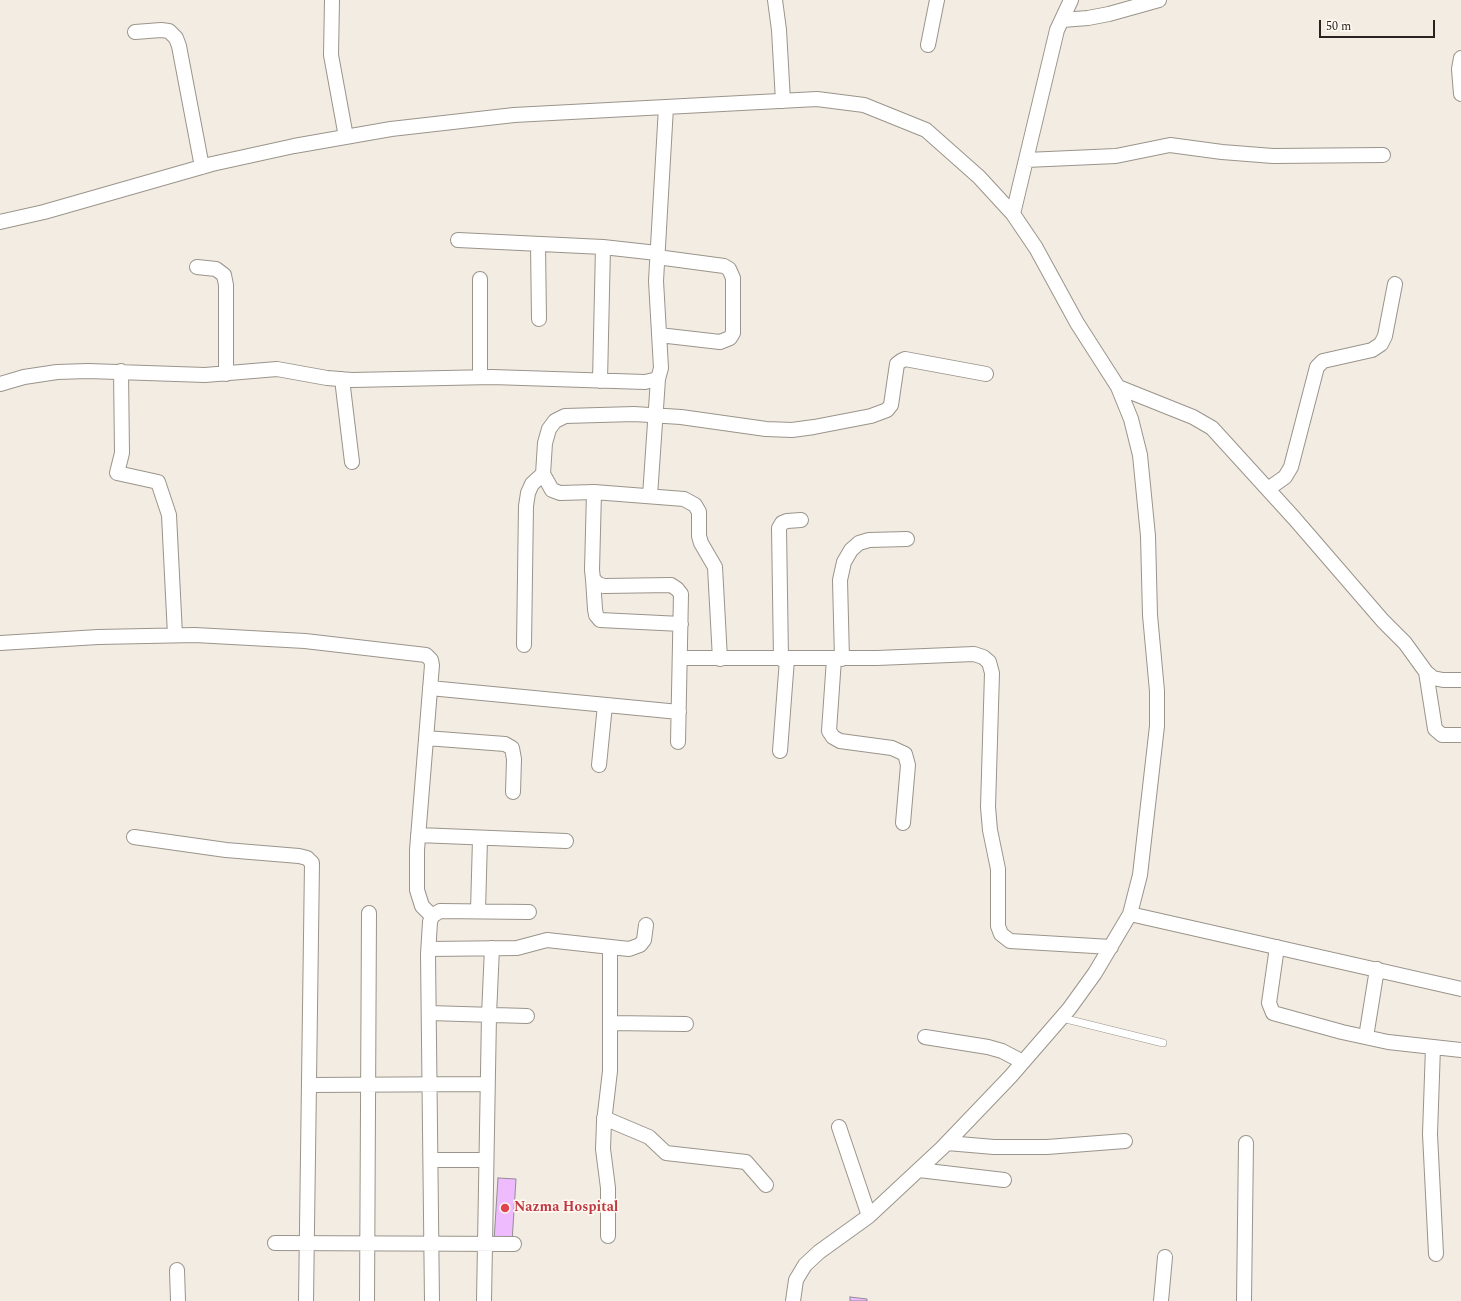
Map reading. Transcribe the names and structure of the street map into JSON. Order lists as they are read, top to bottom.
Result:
{
  "places": ["Nazma Hospital"],
  "scale_bar": "50 m"
}
